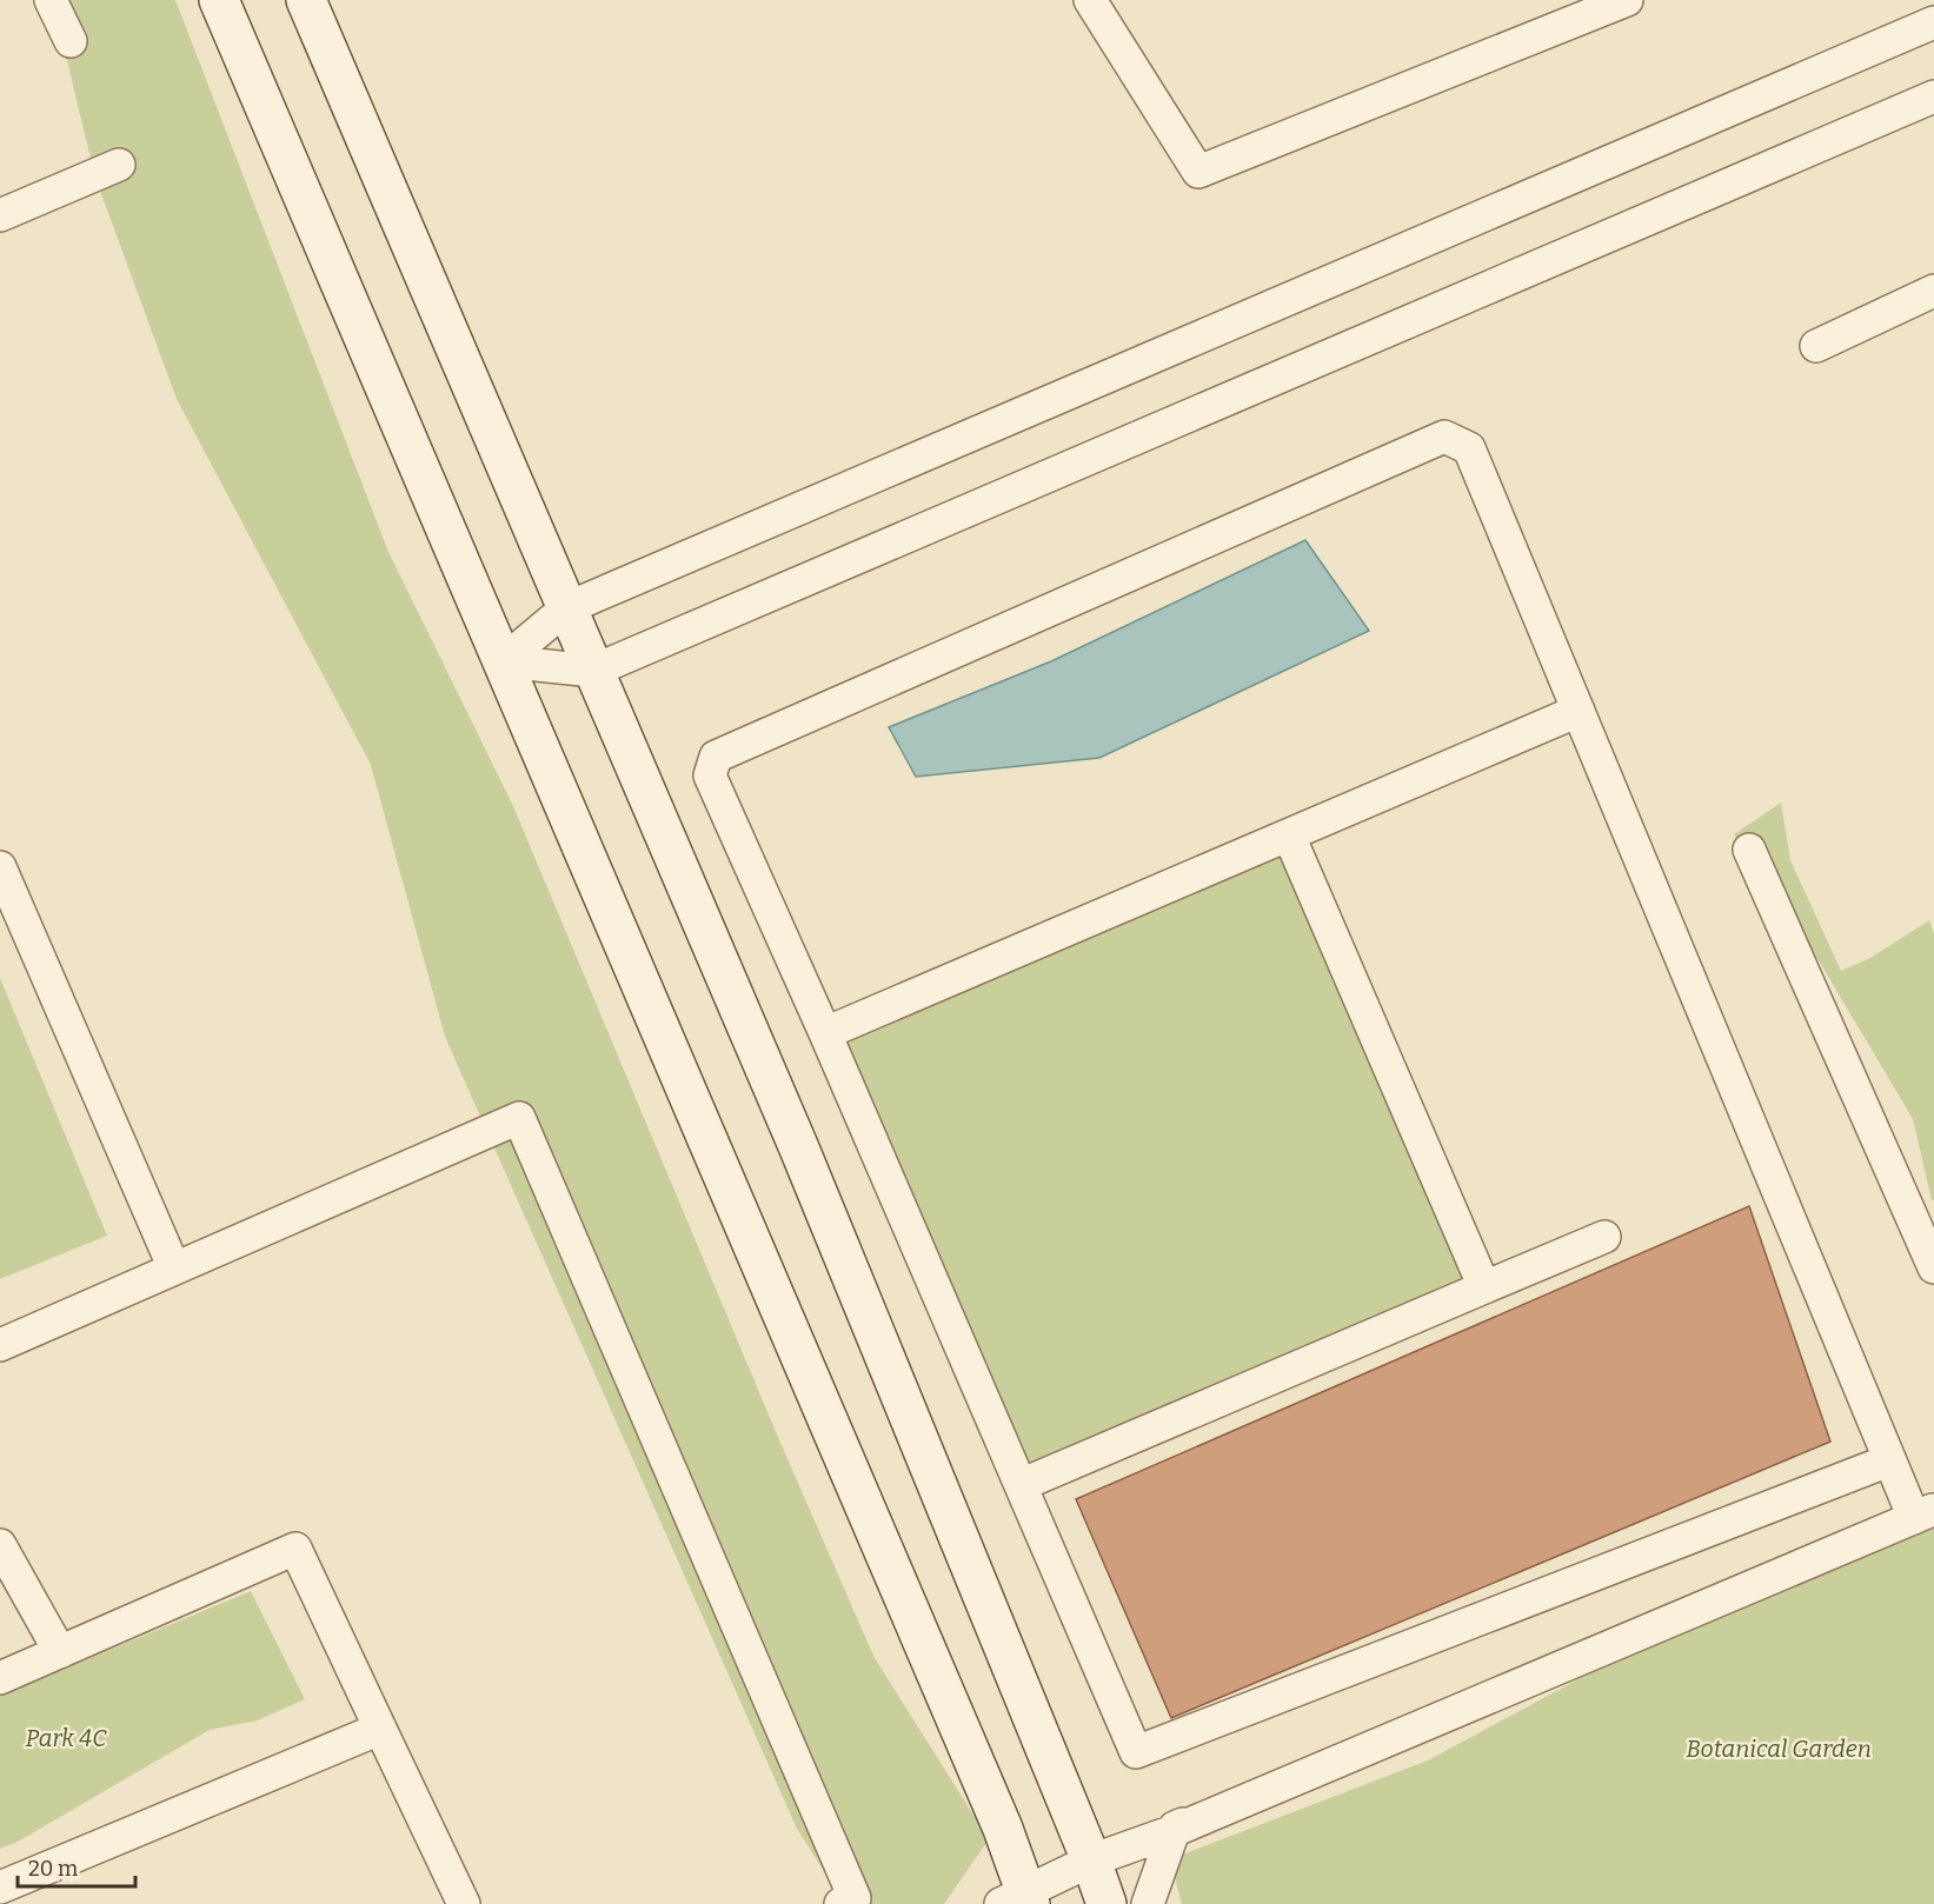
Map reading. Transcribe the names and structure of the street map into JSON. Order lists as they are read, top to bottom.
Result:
{
  "parks": ["Park 4C", "Botanical Garden"],
  "scale_bar": "20 m"
}
